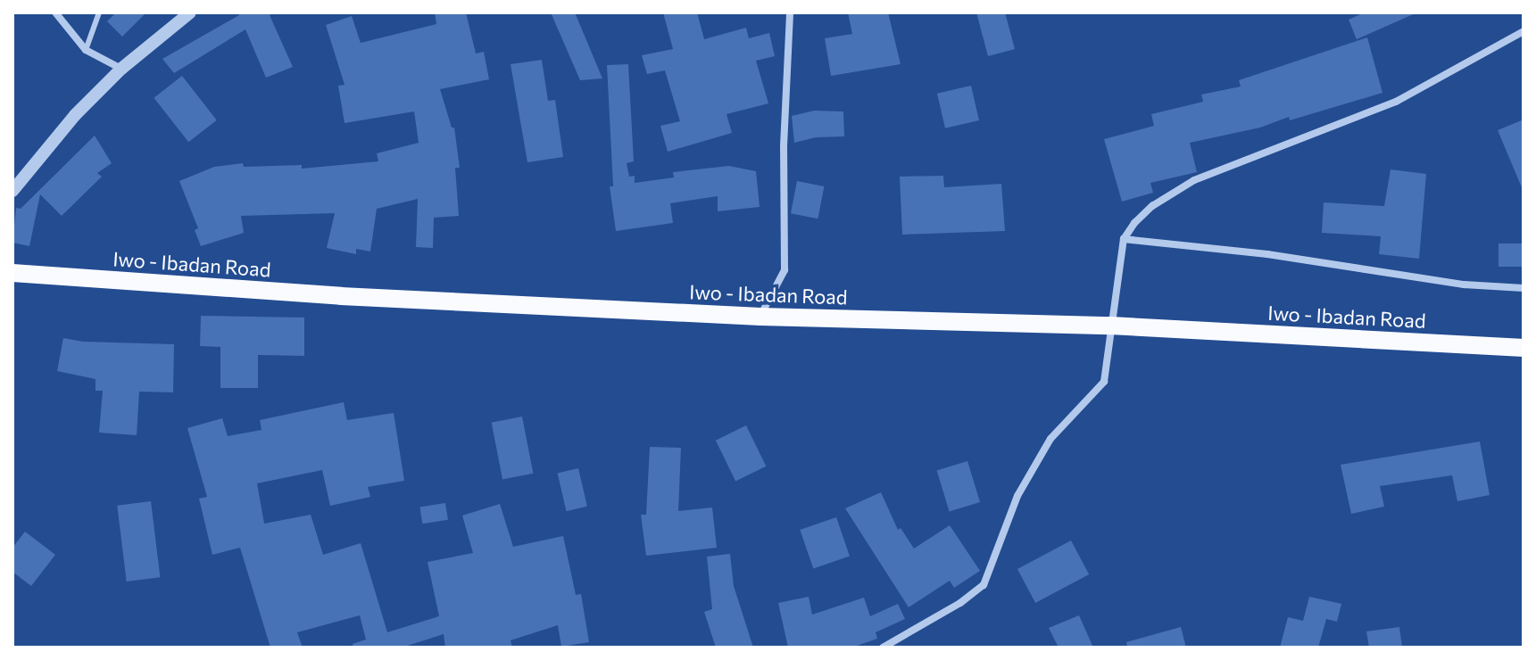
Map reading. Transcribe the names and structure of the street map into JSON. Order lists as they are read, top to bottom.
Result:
{
  "streets": {
    "main road": ["Iwo - Ibadan Road"]
  }
}
